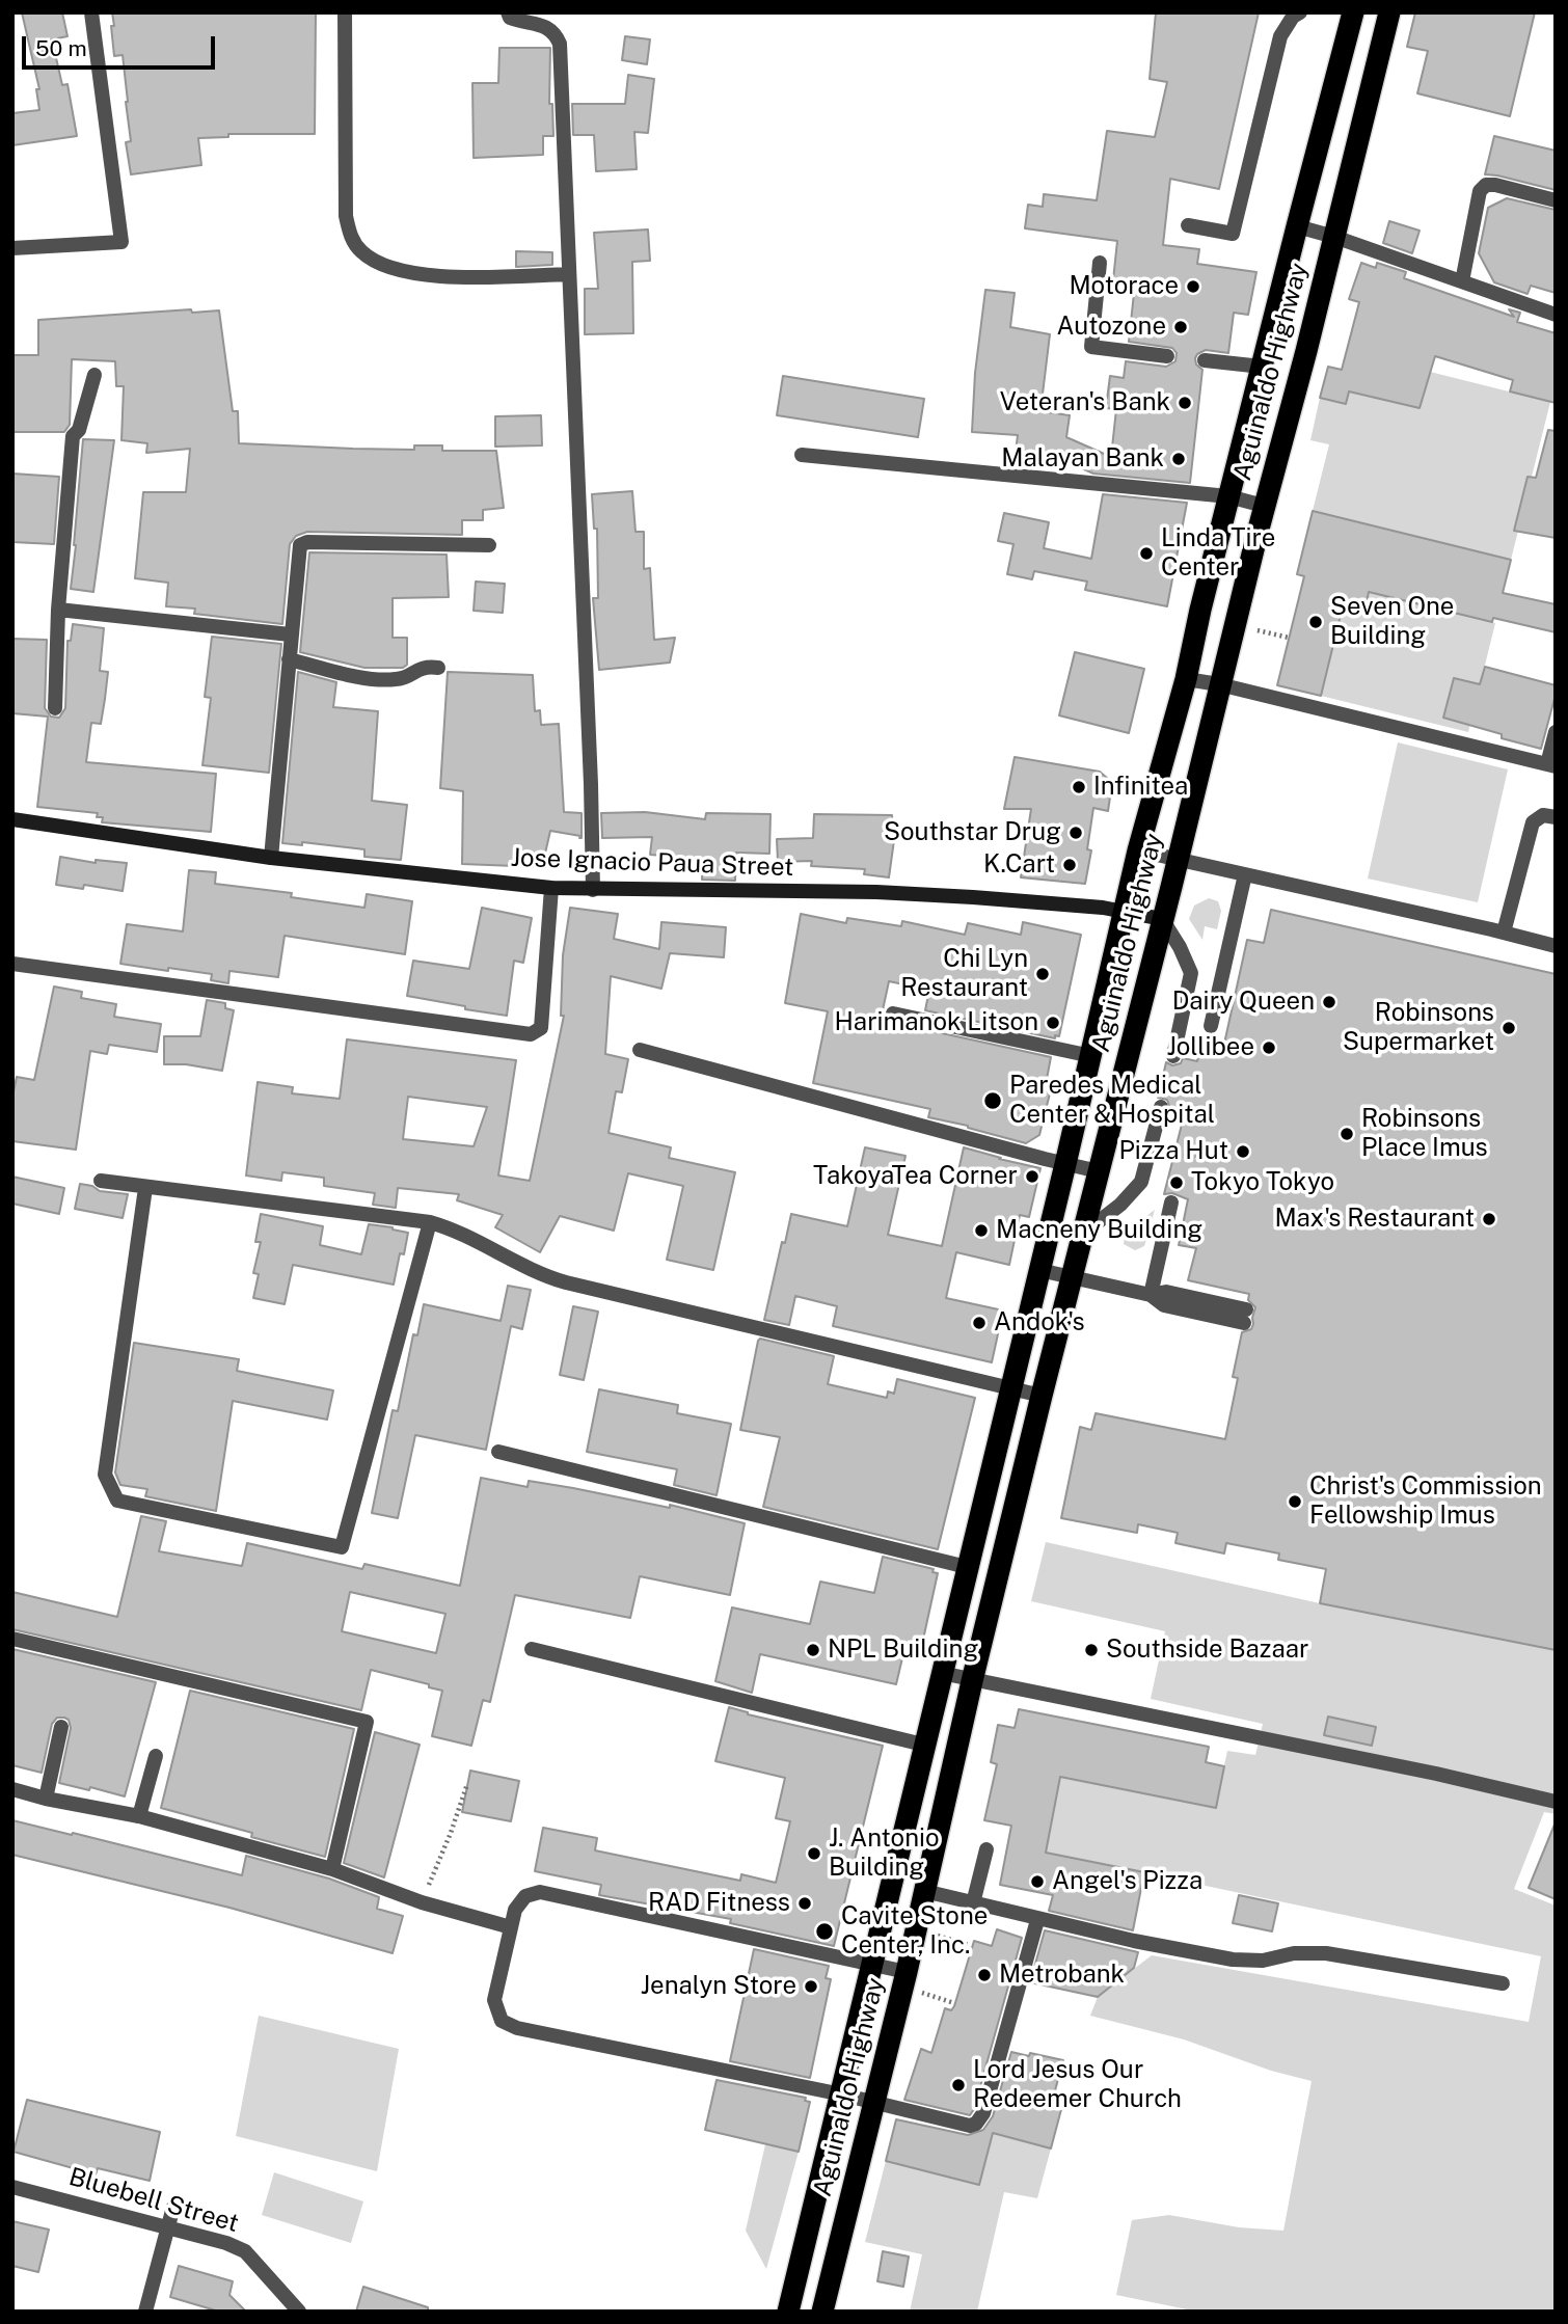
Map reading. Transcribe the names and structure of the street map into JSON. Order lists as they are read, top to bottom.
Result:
{
  "streets": {
    "highway": ["Aguinaldo Highway"],
    "street": ["Jose Ignacio Paua Street", "Bluebell Street"]
  },
  "crossings": [
    ["Aguinaldo Highway", "Jose Ignacio Paua Street"]
  ],
  "places": [
    "Motorace",
    "Autozone",
    "Veteran's Bank",
    "Malayan Bank",
    "Linda Tire Center",
    "Seven One Building",
    "Infinitea",
    "Southstar Drug",
    "K.Cart",
    "Chi Lyn Restaurant",
    "Dairy Queen",
    "Harimanok Litson",
    "Robinsons Supermarket",
    "Jollibee",
    "Paredes Medical Center & Hospital",
    "Robinsons Place Imus",
    "Pizza Hut",
    "TakoyaTea Corner",
    "Tokyo Tokyo",
    "Max's Restaurant",
    "Macneny Building",
    "Andok's",
    "Christ's Commission Fellowship Imus",
    "NPL Building",
    "Southside Bazaar",
    "J. Antonio Building",
    "Angel's Pizza",
    "RAD Fitness",
    "Cavite Stone Center, Inc.",
    "Metrobank",
    "Jenalyn Store",
    "Lord Jesus Our Redeemer Church"
  ],
  "scale_bar": "50 m"
}
